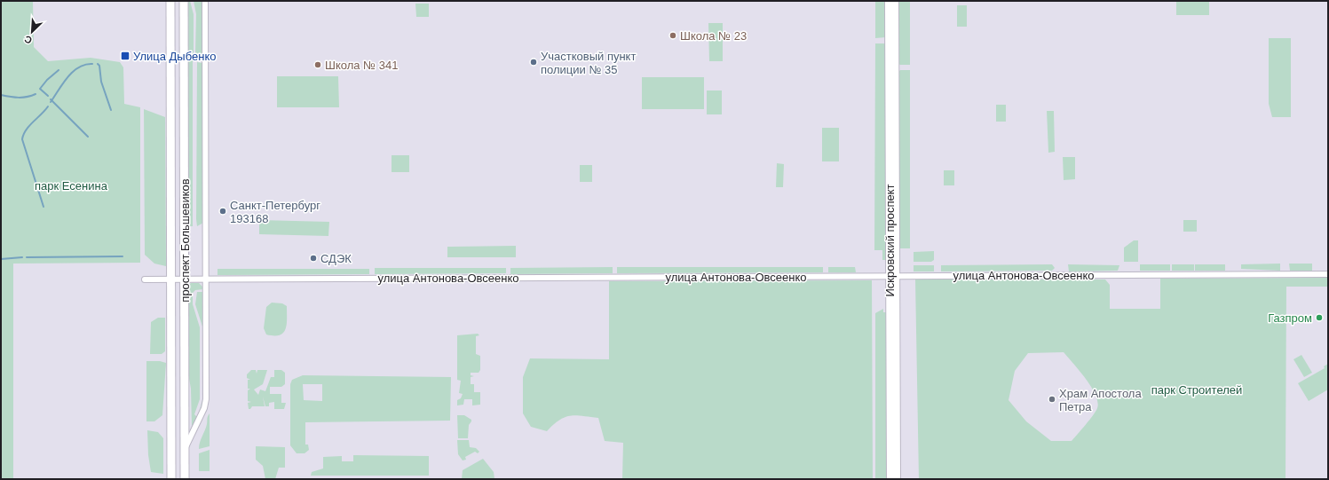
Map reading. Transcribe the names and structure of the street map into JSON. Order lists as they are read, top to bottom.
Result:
{
  "streets": {
    "main road": ["проспект Большевиков"],
    "street": ["Искровский проспект", "улица Антонова-Овсеенко"]
  },
  "crossings": [
    ["проспект Большевиков", "улица Антонова-Овсеенко"],
    ["Искровский проспект", "улица Антонова-Овсеенко"]
  ],
  "parks": ["парк Есенина", "парк Строителей"],
  "places": {
    "other": [
      "Школа № 23",
      "Участковый пункт полиции № 35",
      "Школа № 341",
      "Санкт-Петербург 193168",
      "СДЭК",
      "Газпром",
      "Храм Апостола Петра"
    ],
    "transit": ["Улица Дыбенко"]
  },
  "north": "bottom left"
}
